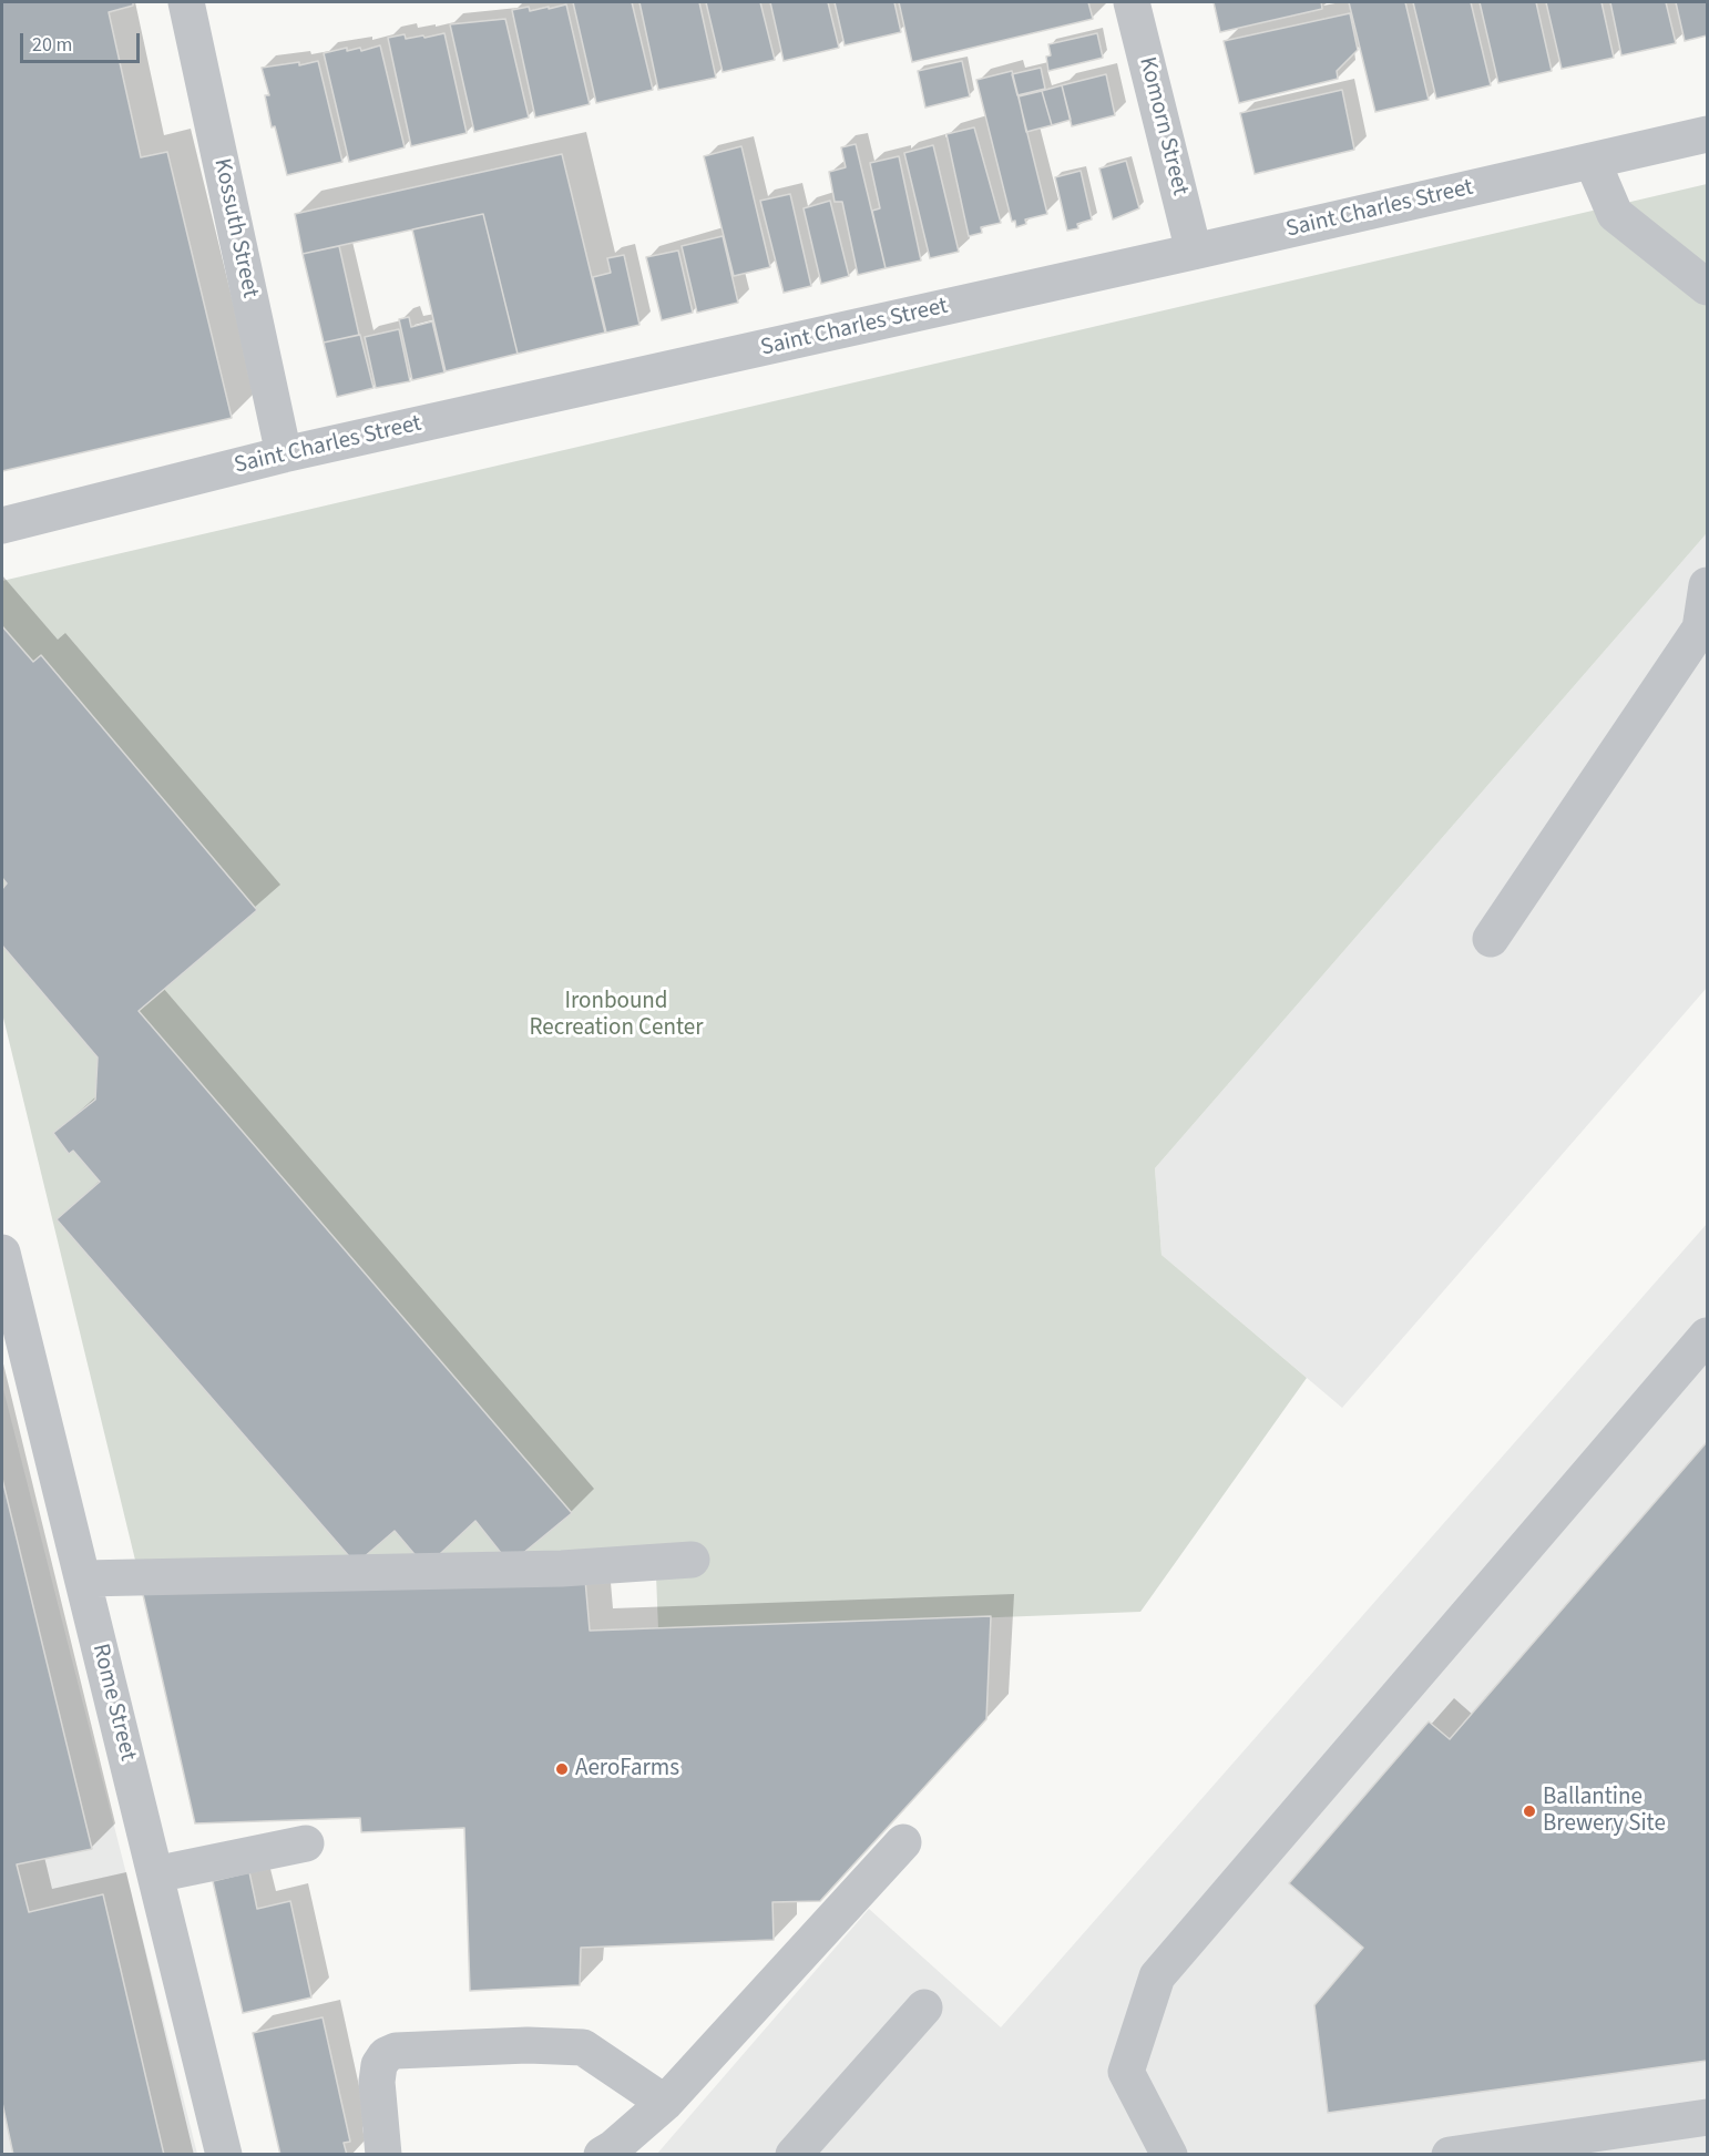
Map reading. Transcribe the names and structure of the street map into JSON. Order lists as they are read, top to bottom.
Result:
{
  "streets": {
    "street": [
      "Komorn Street",
      "Saint Charles Street",
      "Kossuth Street",
      "Rome Street"
    ]
  },
  "crossings": [
    ["Komorn Street", "Saint Charles Street"],
    ["Saint Charles Street", "Kossuth Street"]
  ],
  "parks": ["Ironbound Recreation Center"],
  "places": ["AeroFarms", "Ballantine Brewery Site"],
  "scale_bar": "20 m"
}
